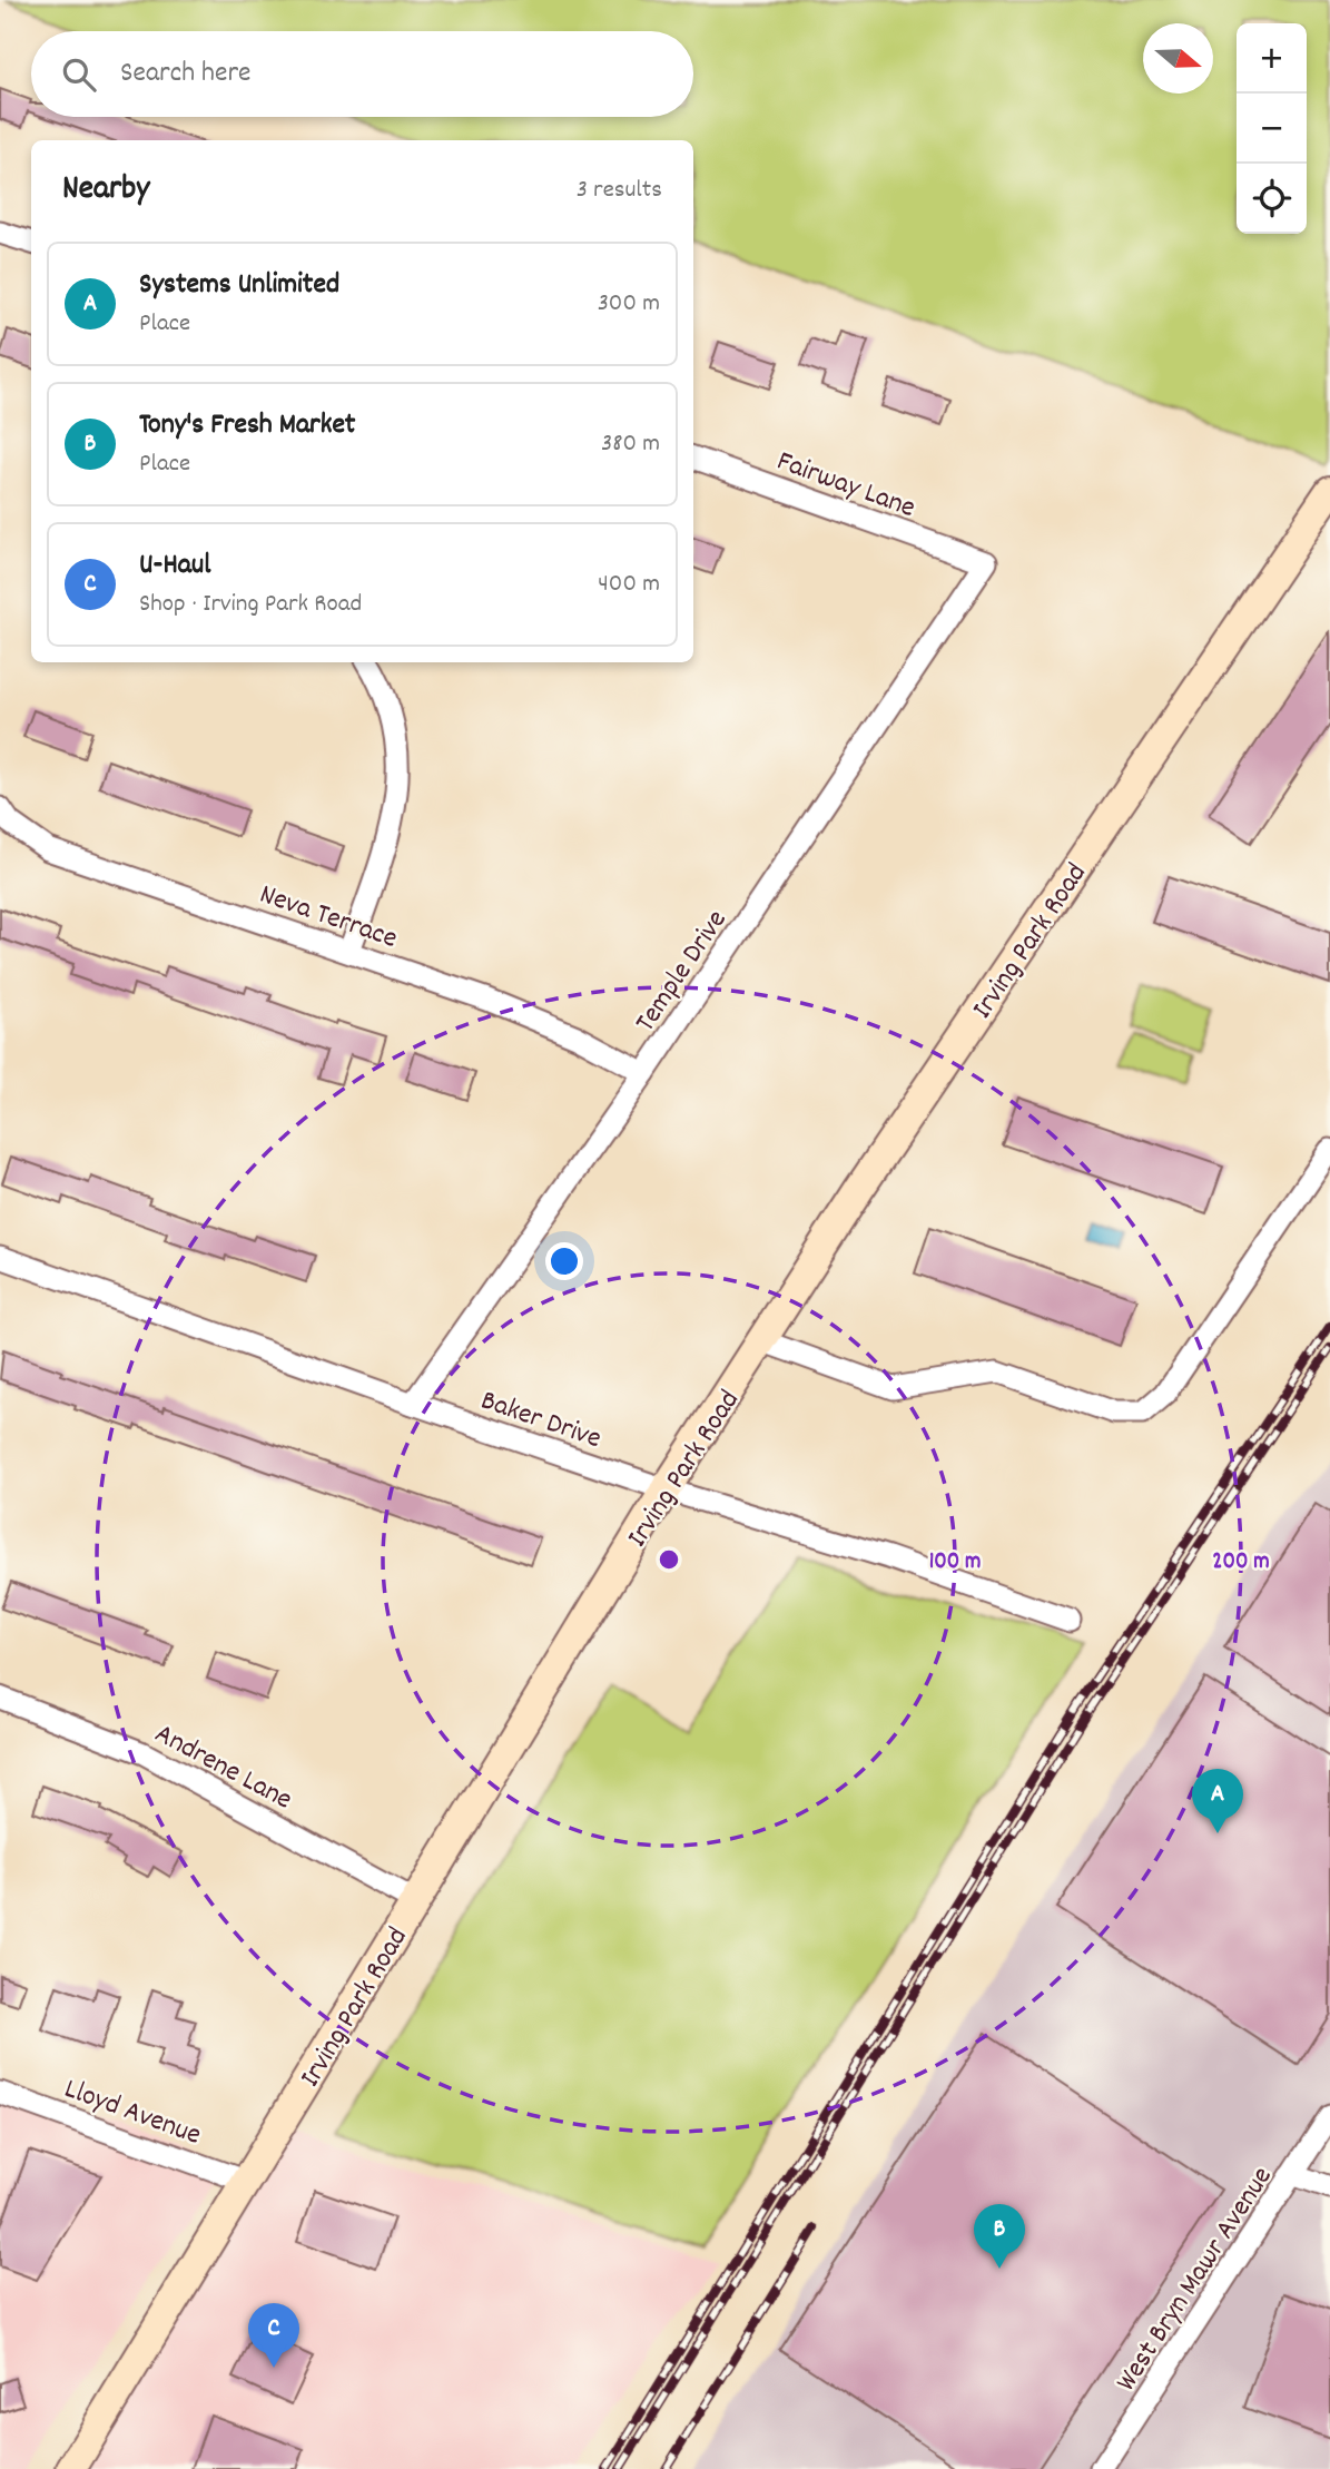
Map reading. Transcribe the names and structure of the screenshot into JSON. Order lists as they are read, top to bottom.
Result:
{
  "streets": {
    "main road": ["Irving Park Road"],
    "street": [
      "Fairway Lane",
      "Neva Terrace",
      "Temple Drive",
      "Baker Drive",
      "Andrene Lane",
      "Lloyd Avenue",
      "West Bryn Mawr Avenue"
    ]
  },
  "crossings": [
    ["Fairway Lane", "Temple Drive"],
    ["Neva Terrace", "Temple Drive"],
    ["Irving Park Road", "Baker Drive"],
    ["Irving Park Road", "Andrene Lane"],
    ["Irving Park Road", "Lloyd Avenue"],
    ["Temple Drive", "Baker Drive"]
  ],
  "north": "right",
  "page": {
    "map_buttons": ["+", "−"],
    "search": "Search here",
    "heading": ["Nearby", "3 results"],
    "list": [
      {
        "mark": "A",
        "name": "Systems Unlimited",
        "note": "Place",
        "value": "300 m"
      },
      {
        "mark": "B",
        "name": "Tony's Fresh Market",
        "note": "Place",
        "value": "380 m"
      },
      {
        "mark": "C",
        "name": "U-Haul",
        "note": "Shop · Irving Park Road",
        "value": "400 m"
      }
    ],
    "pins": ["A", "B", "C"]
  },
  "rings": ["100 m", "200 m"]
}
